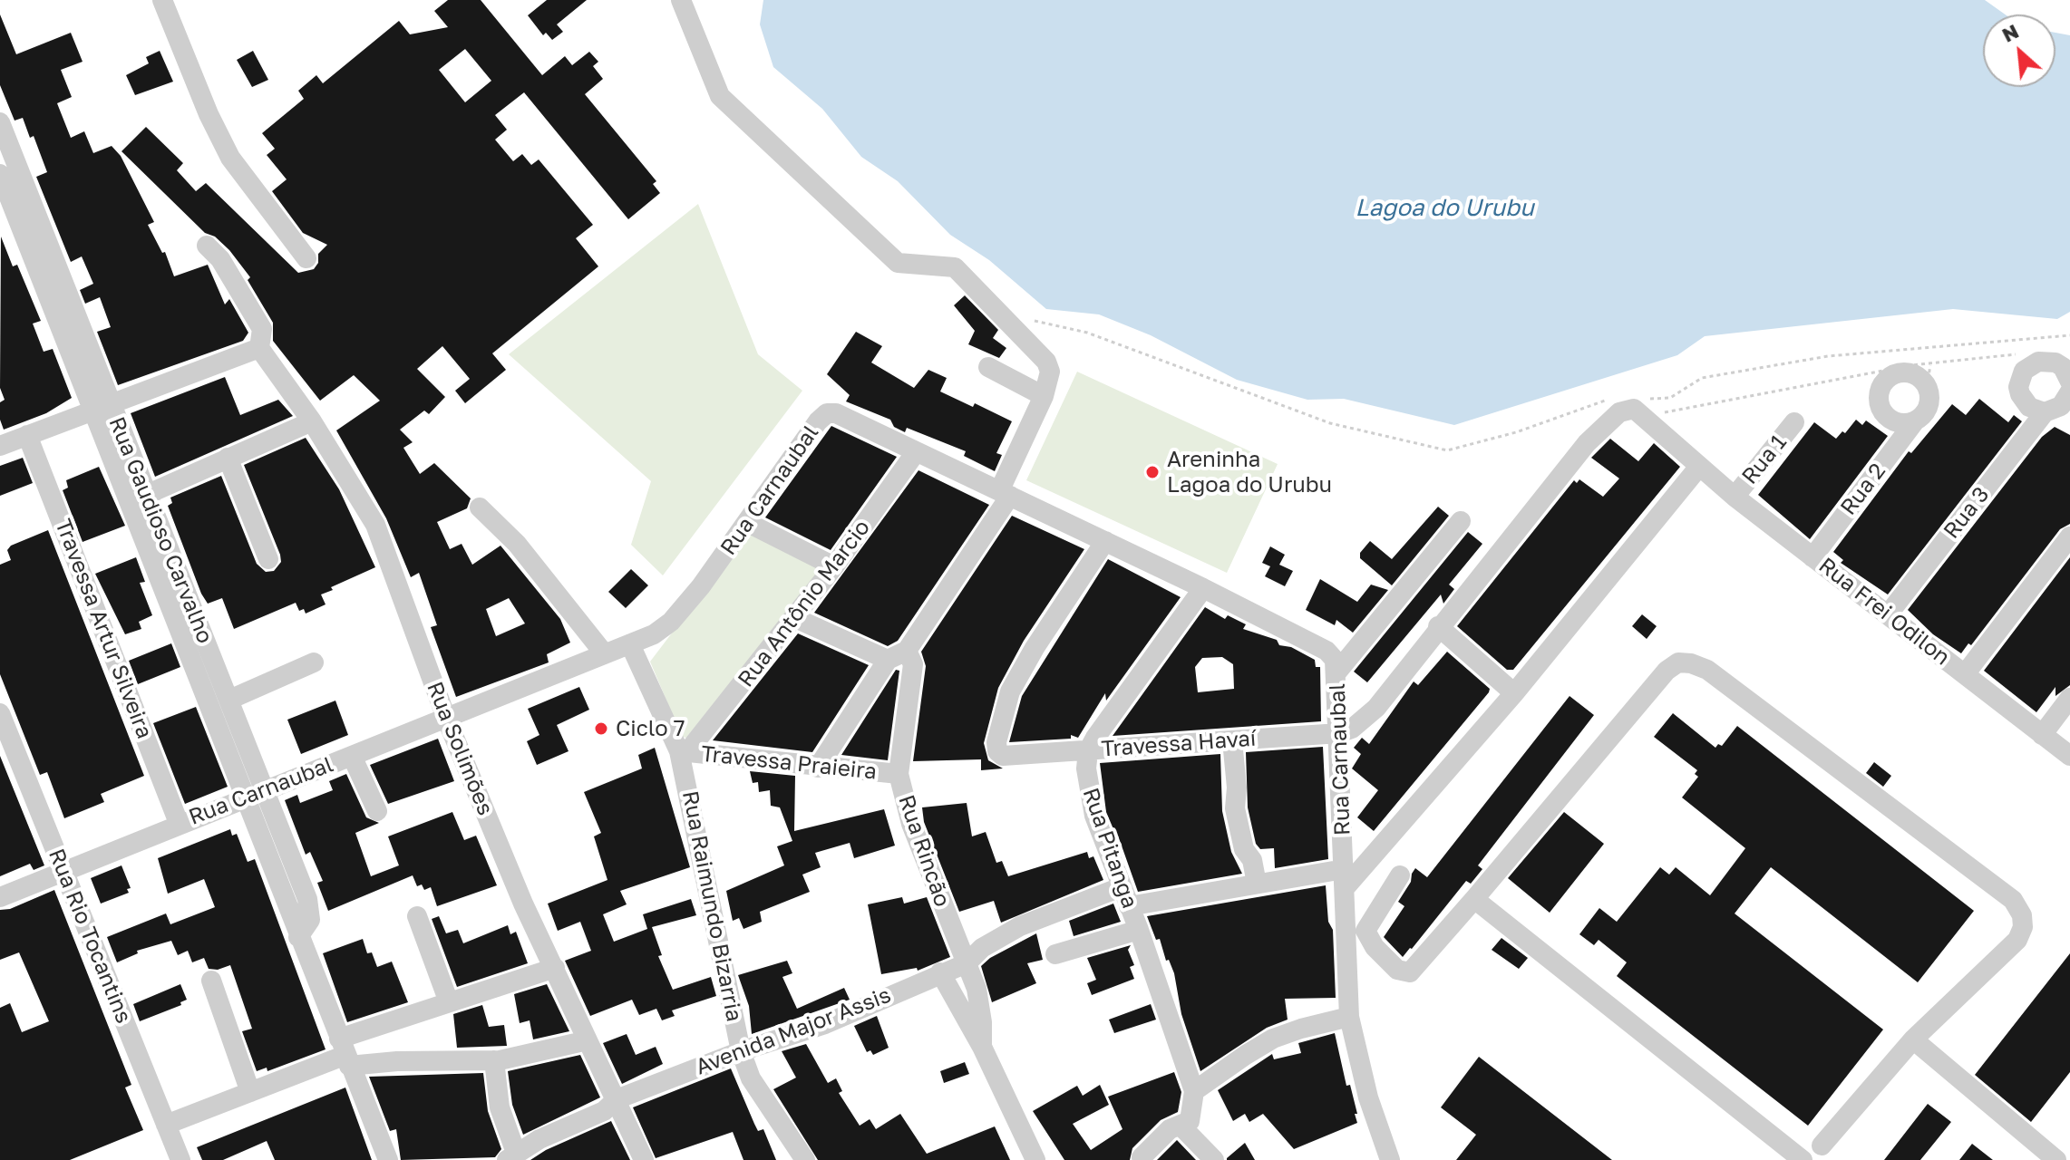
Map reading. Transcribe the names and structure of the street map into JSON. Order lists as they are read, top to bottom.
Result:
{
  "streets": {
    "street": [
      "Rua 1",
      "Rua 2",
      "Rua Carnaubal",
      "Rua 3",
      "Rua Gaudioso Carvalho",
      "Rua Antônio Marcio",
      "Rua Frei Odilon",
      "Travessa Artur Silveira",
      "Travessa Havaí",
      "Rua Solimões",
      "Travessa Praieira",
      "Rua Pitanga",
      "Rua Rincão",
      "Rua Raimundo Bizarria",
      "Rua Rio Tocantins",
      "Avenida Major Assis"
    ]
  },
  "crossings": [
    ["Rua 1", "Rua Frei Odilon"],
    ["Rua 2", "Rua Frei Odilon"],
    ["Rua Carnaubal", "Rua Gaudioso Carvalho"],
    ["Rua Carnaubal", "Rua Antônio Marcio"],
    ["Rua Carnaubal", "Travessa Artur Silveira"],
    ["Rua Carnaubal", "Travessa Havaí"],
    ["Rua Carnaubal", "Rua Solimões"],
    ["Rua Carnaubal", "Rua Raimundo Bizarria"],
    ["Rua Carnaubal", "Rua Rio Tocantins"],
    ["Rua 3", "Rua Frei Odilon"],
    ["Rua Antônio Marcio", "Travessa Praieira"],
    ["Rua Antônio Marcio", "Rua Raimundo Bizarria"],
    ["Travessa Havaí", "Rua Pitanga"],
    ["Rua Solimões", "Avenida Major Assis"],
    ["Travessa Praieira", "Rua Rincão"],
    ["Travessa Praieira", "Rua Raimundo Bizarria"],
    ["Rua Pitanga", "Avenida Major Assis"],
    ["Rua Rincão", "Avenida Major Assis"],
    ["Rua Raimundo Bizarria", "Avenida Major Assis"]
  ],
  "water": ["Lagoa do Urubu"],
  "places": ["Areninha Lagoa do Urubu", "Ciclo 7"],
  "north": "top left"
}
